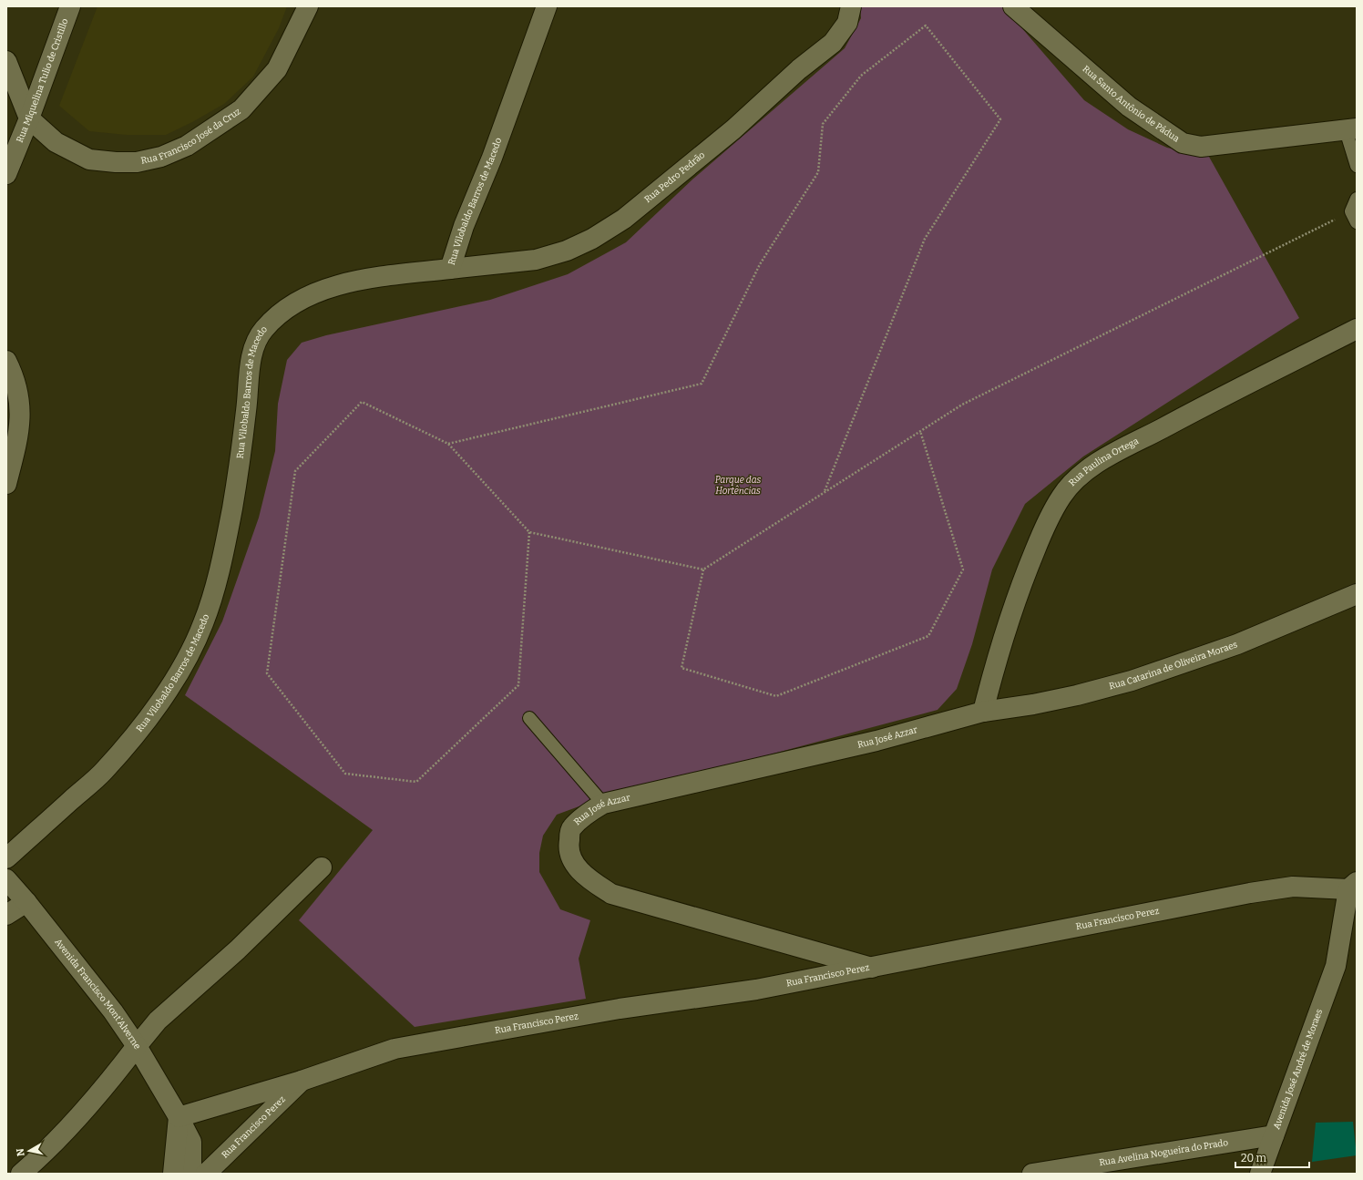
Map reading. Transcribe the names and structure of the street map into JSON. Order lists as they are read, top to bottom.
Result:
{
  "streets": {
    "street": [
      "Rua Miquelina Tulio de Cristillo",
      "Rua Santo Antônio de Pádua",
      "Rua Francisco José da Cruz",
      "Rua Pedro Pedrão",
      "Rua Vilobaldo Barros de Macedo",
      "Rua Paulina Ortega",
      "Rua Catarina de Oliveira Moraes",
      "Rua José Azzar",
      "Rua Francisco Perez",
      "Avenida Francisco Mont'Alverne",
      "Avenida José André de Moraes",
      "Rua Avelina Nogueira do Prado"
    ]
  },
  "crossings": [
    ["Rua Miquelina Tulio de Cristillo", "Rua Francisco José da Cruz"],
    ["Rua Pedro Pedrão", "Rua Vilobaldo Barros de Macedo"],
    ["Rua Paulina Ortega", "Rua Catarina de Oliveira Moraes"],
    ["Rua Paulina Ortega", "Rua José Azzar"],
    ["Rua Catarina de Oliveira Moraes", "Rua José Azzar"],
    ["Rua José Azzar", "Rua Francisco Perez"],
    ["Rua Francisco Perez", "Avenida Francisco Mont'Alverne"],
    ["Rua Francisco Perez", "Avenida José André de Moraes"],
    ["Avenida José André de Moraes", "Rua Avelina Nogueira do Prado"]
  ],
  "parks": ["Parque das Hortências"],
  "scale_bar": "20 m",
  "north": "left"
}
